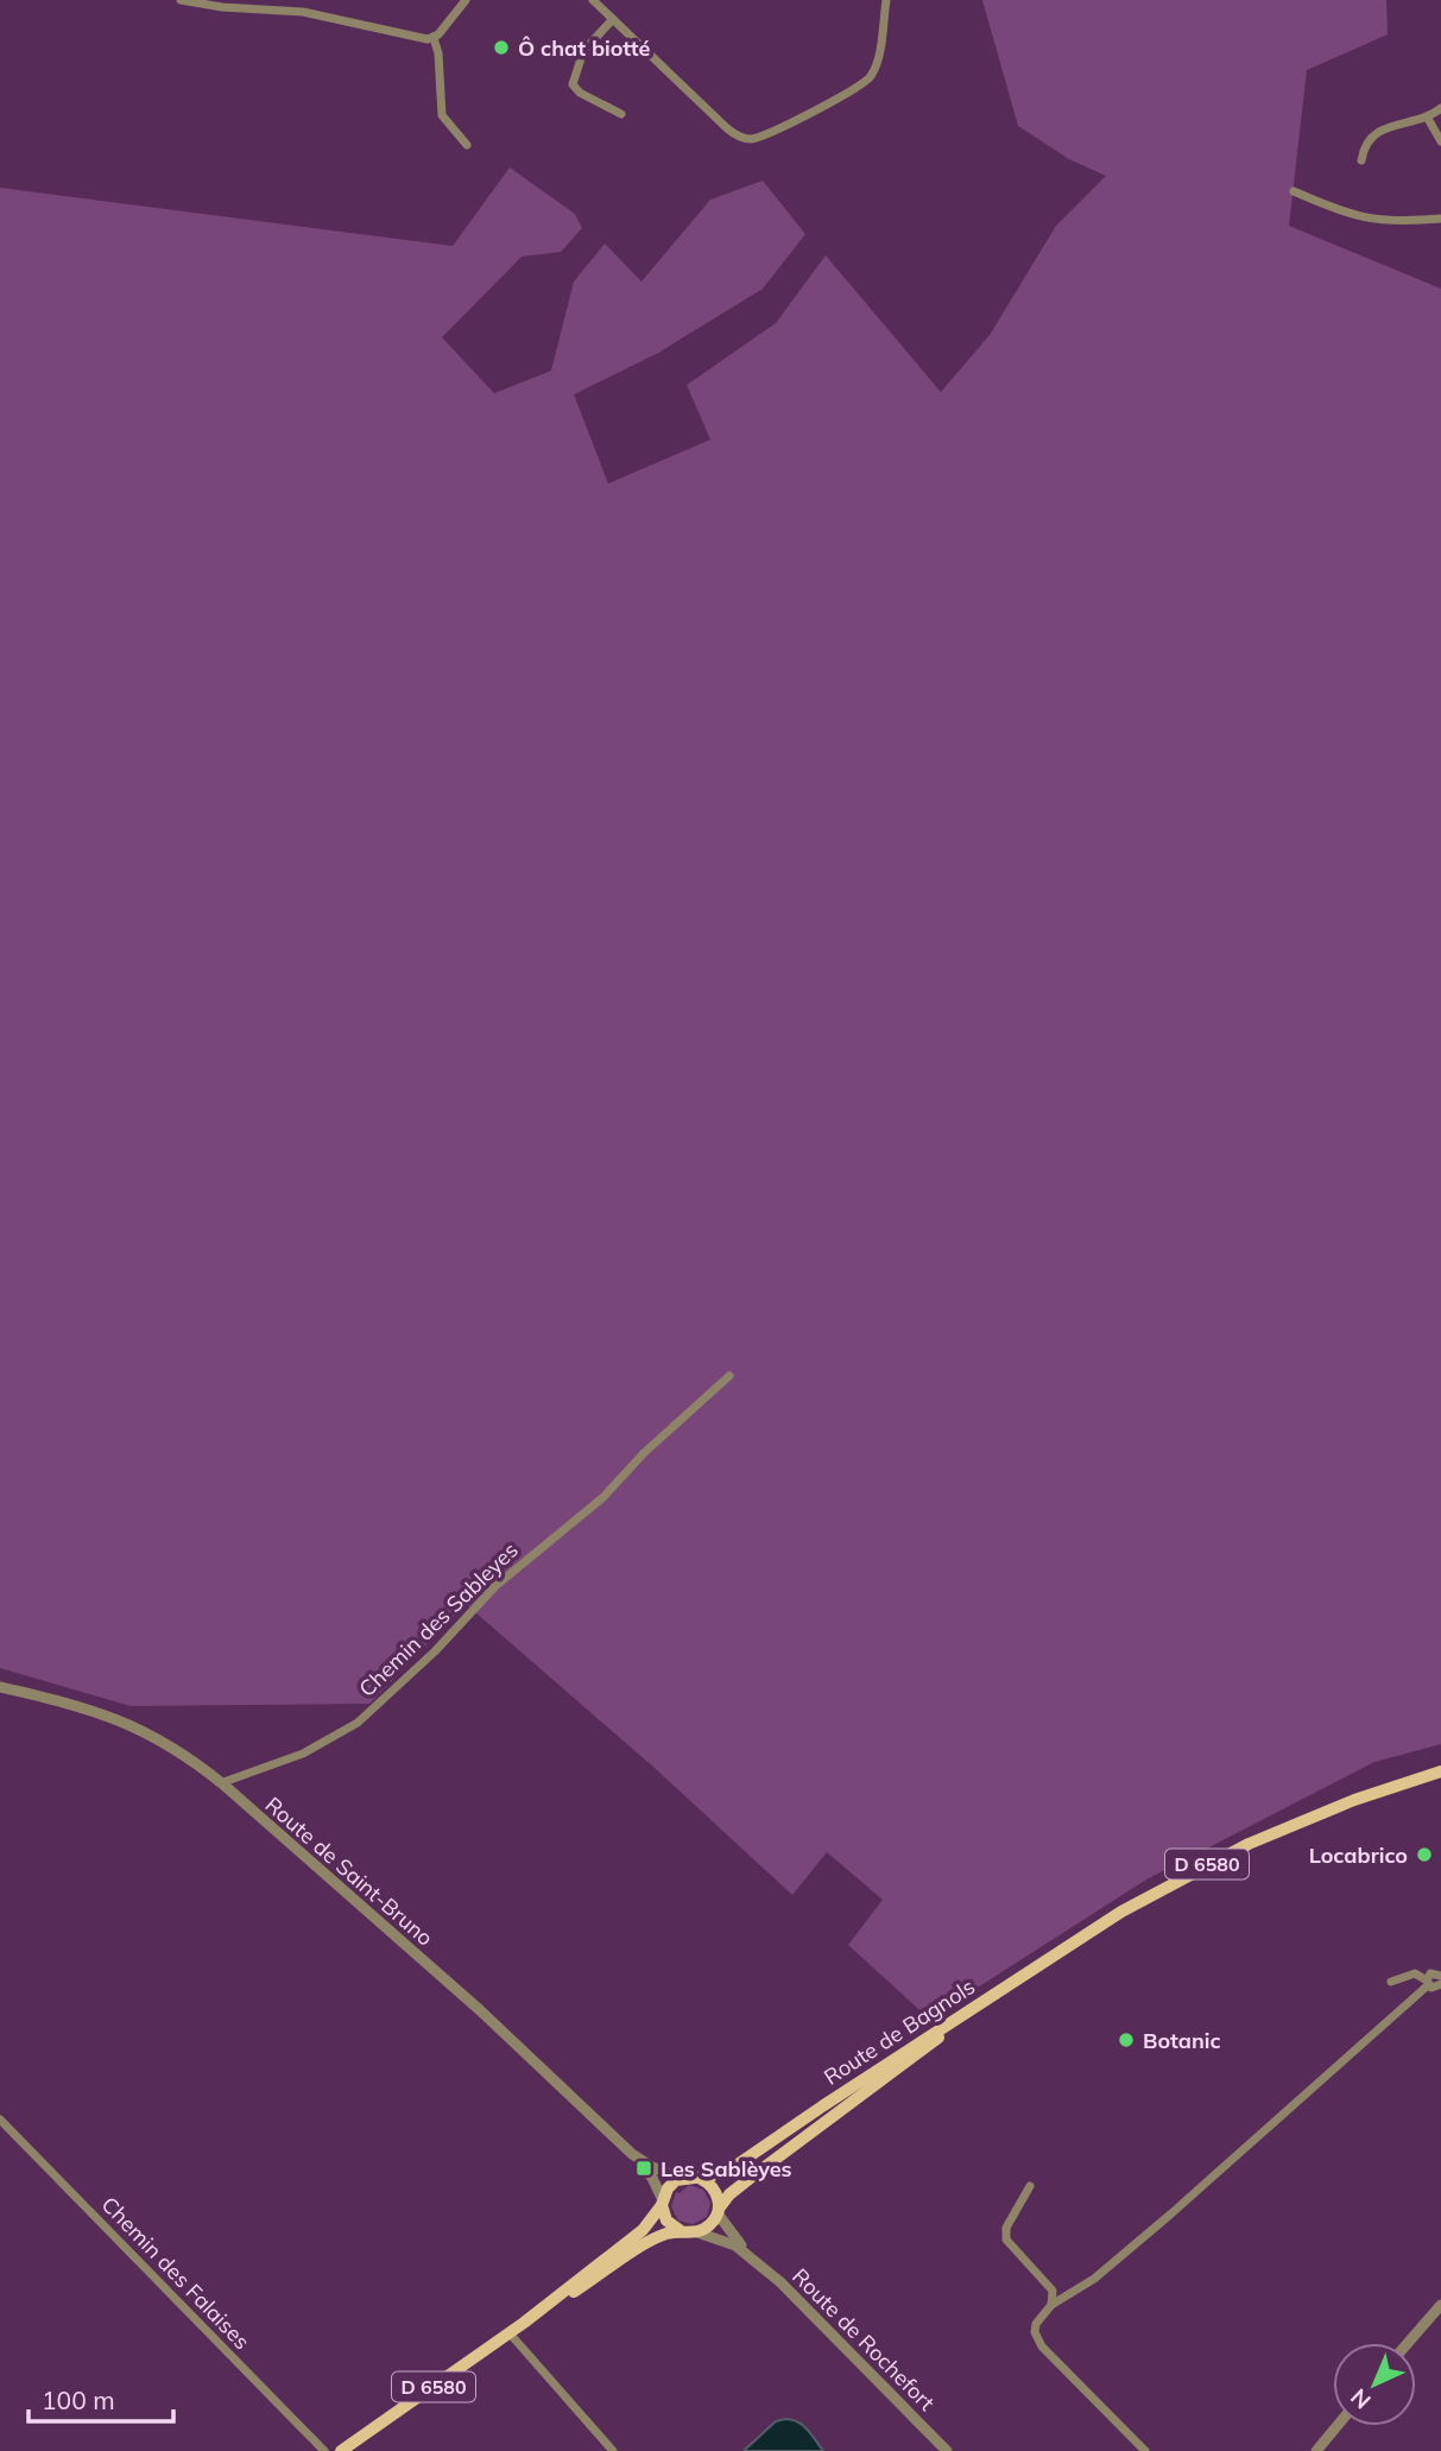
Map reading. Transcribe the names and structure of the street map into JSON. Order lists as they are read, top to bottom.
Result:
{
  "streets": {
    "main road": ["D 6580", "Route de Bagnols"],
    "street": [
      "Chemin des Sableyes",
      "Route de Saint-Bruno",
      "Chemin des Falaises",
      "Route de Rochefort"
    ]
  },
  "crossings": [
    ["Chemin des Sableyes", "Route de Saint-Bruno"],
    ["D 6580", "Route de Bagnols"]
  ],
  "places": {
    "other": ["Ô chat biotté", "Locabrico", "Botanic"],
    "transit": ["Les Sablèyes"]
  },
  "scale_bar": "100 m",
  "north": "bottom left"
}
